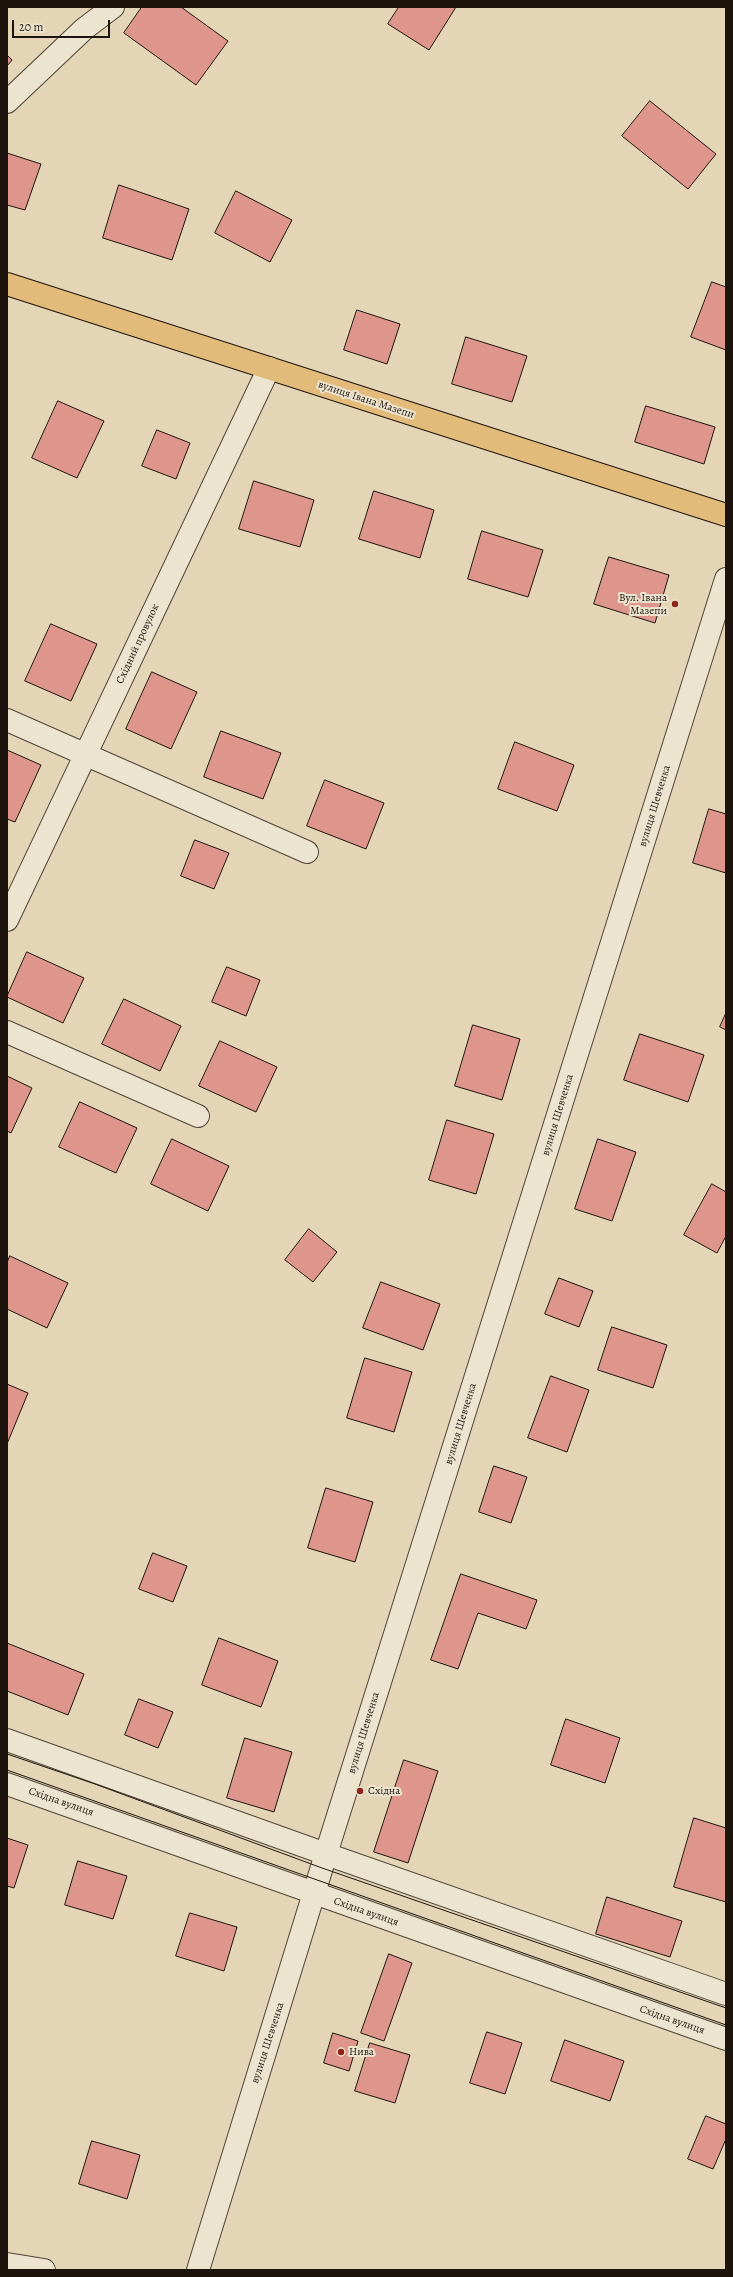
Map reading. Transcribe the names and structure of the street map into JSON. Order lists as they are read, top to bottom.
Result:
{
  "streets": {
    "main road": ["вулиця Івана Мазепи"],
    "street": ["Східний провулок", "вулиця Шевченка", "Східна вулиця"]
  },
  "crossings": [
    ["вулиця Івана Мазепи", "Східний провулок"],
    ["вулиця Шевченка", "Східна вулиця"]
  ],
  "places": ["Вул. Івана Мазепи", "Східна", "Нива"],
  "scale_bar": "20 m"
}
